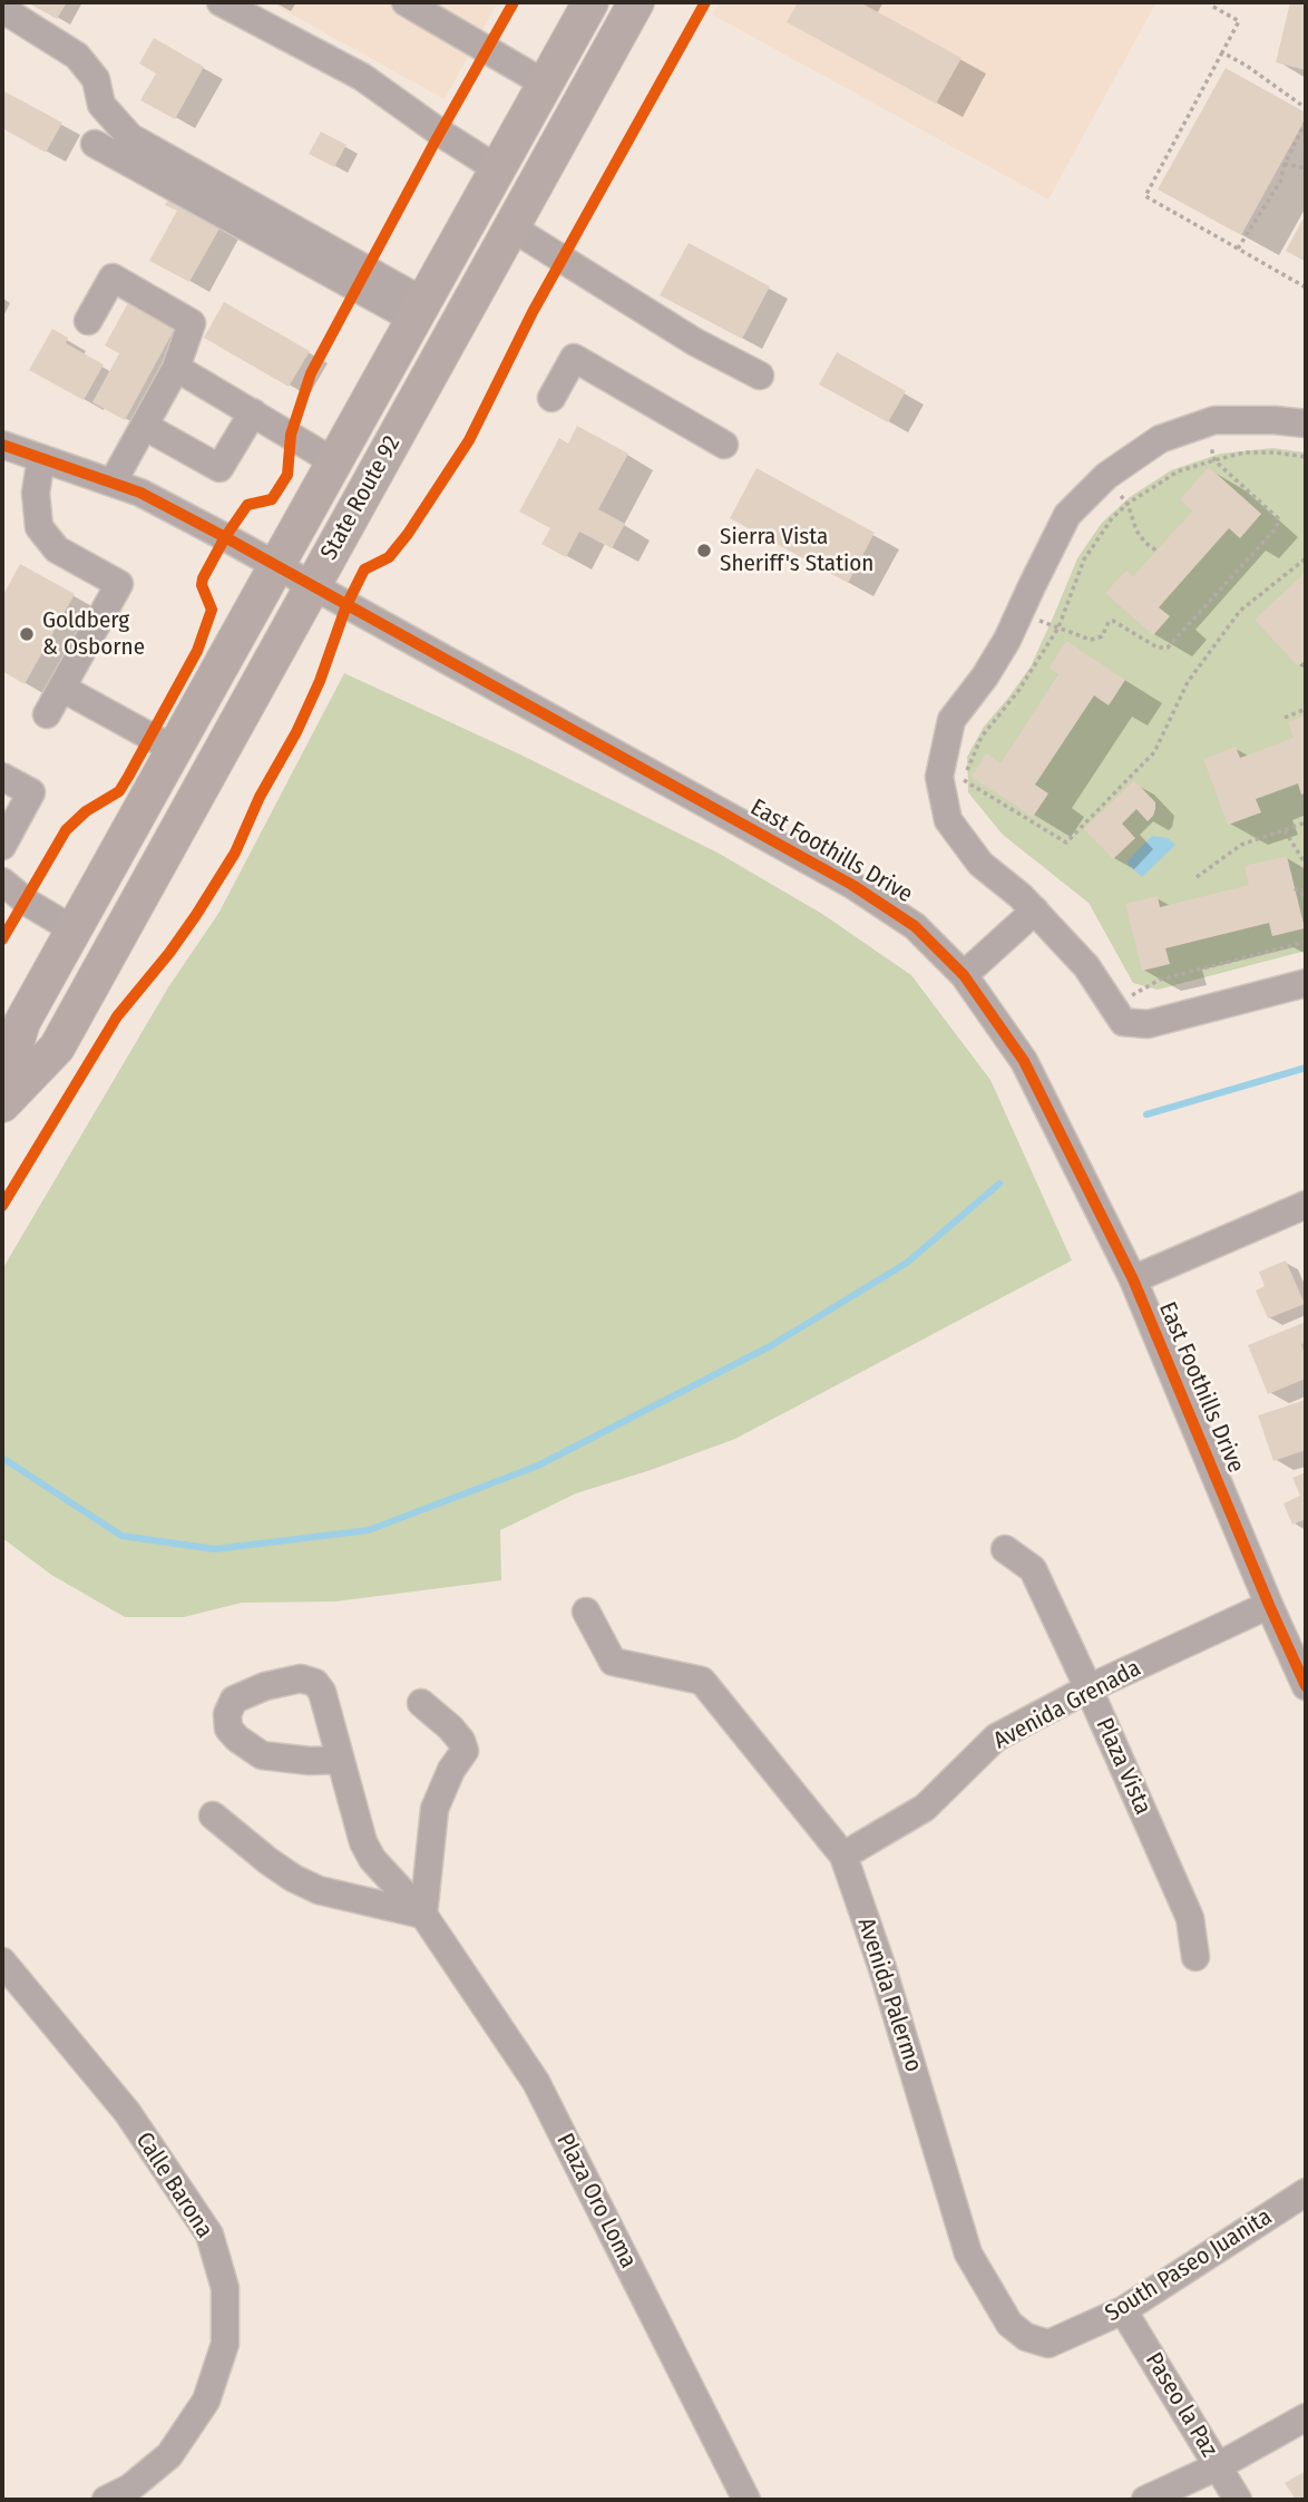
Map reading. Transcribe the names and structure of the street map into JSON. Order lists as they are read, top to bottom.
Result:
{
  "streets": {
    "main road": ["State Route 92"],
    "street": [
      "East Foothills Drive",
      "Avenida Grenada",
      "Plaza Vista",
      "Avenida Palermo",
      "Calle Barona",
      "Plaza Oro Loma",
      "South Paseo Juanita",
      "Paseo la Paz"
    ]
  },
  "crossings": [
    ["State Route 92", "East Foothills Drive"],
    ["East Foothills Drive", "Avenida Grenada"],
    ["Avenida Grenada", "Plaza Vista"],
    ["Avenida Grenada", "Avenida Palermo"],
    ["Avenida Palermo", "South Paseo Juanita"],
    ["South Paseo Juanita", "Paseo la Paz"]
  ],
  "places": ["Sierra Vista Sheriff's Station", "Goldberg & Osborne"]
}
